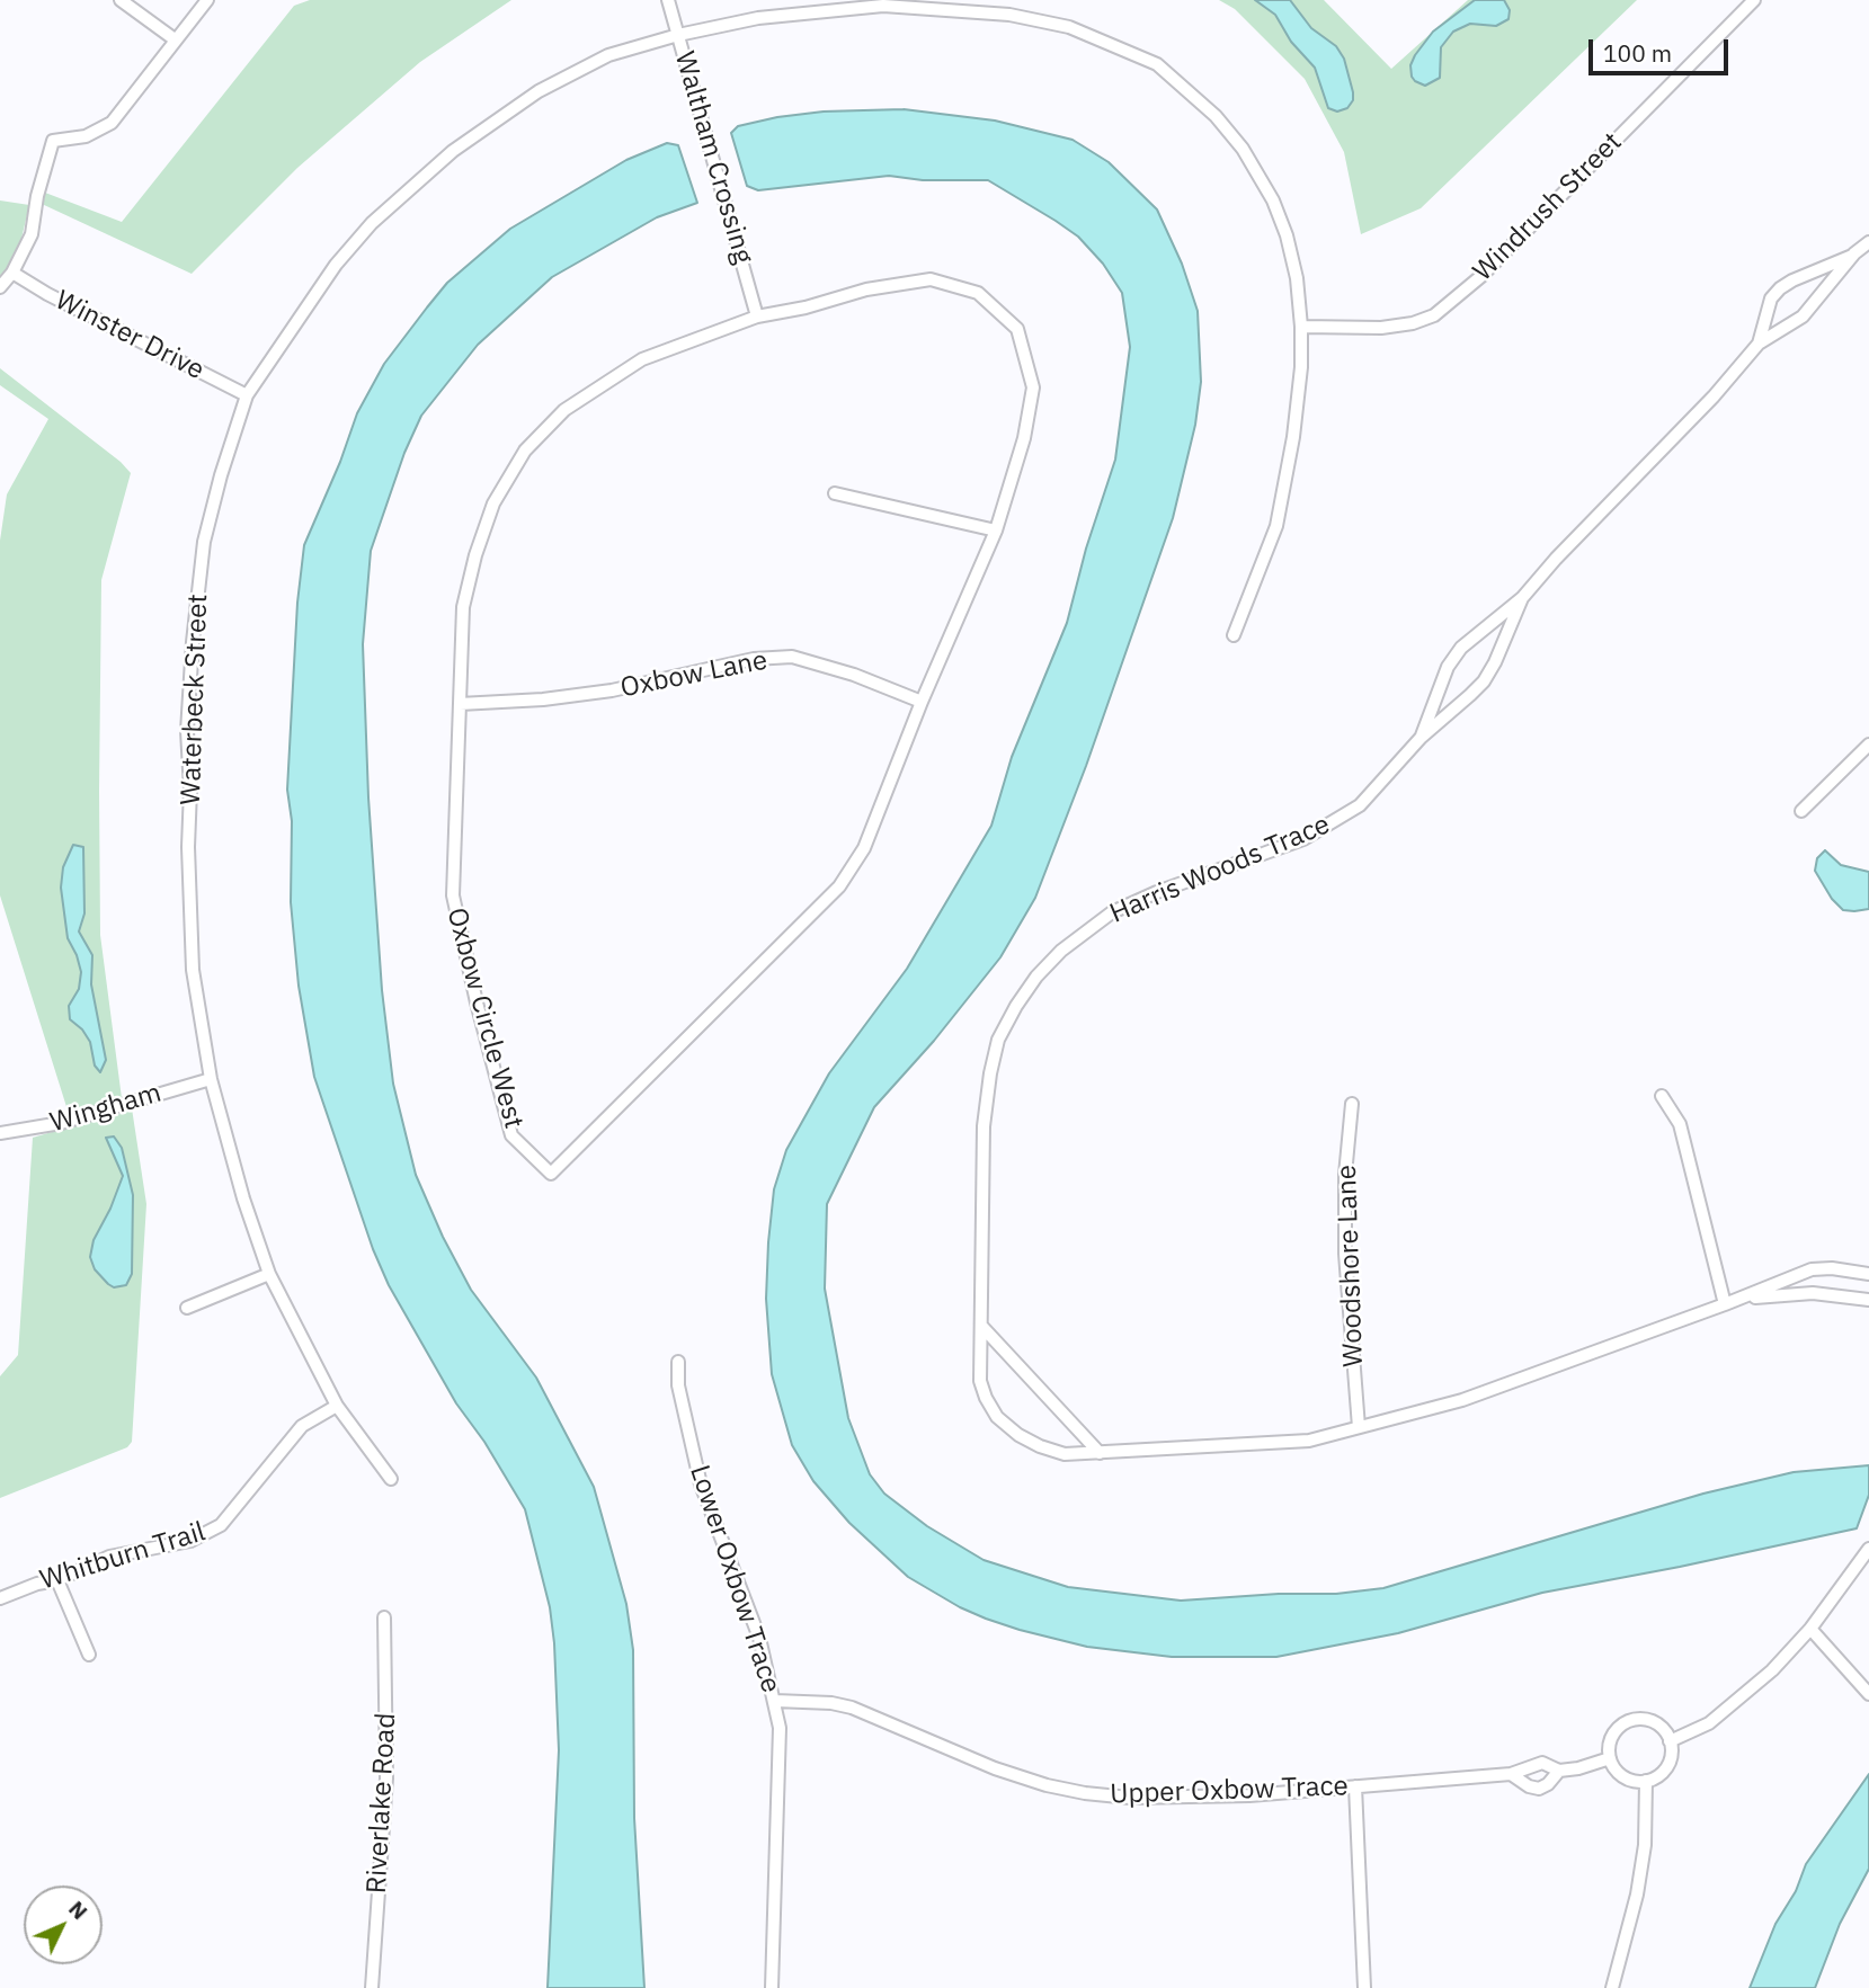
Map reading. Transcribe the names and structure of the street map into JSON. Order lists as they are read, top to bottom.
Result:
{
  "streets": {
    "street": [
      "Waltham Crossing",
      "Windrush Street",
      "Winster Drive",
      "Oxbow Lane",
      "Waterbeck Street",
      "Harris Woods Trace",
      "Oxbow Circle West",
      "Wingham",
      "Woodshore Lane",
      "Whitburn Trail",
      "Lower Oxbow Trace",
      "Upper Oxbow Trace",
      "Riverlake Road"
    ]
  },
  "crossings": [
    ["Waltham Crossing", "Waterbeck Street"],
    ["Waltham Crossing", "Oxbow Circle West"],
    ["Windrush Street", "Waterbeck Street"],
    ["Winster Drive", "Waterbeck Street"],
    ["Oxbow Lane", "Oxbow Circle West"],
    ["Waterbeck Street", "Wingham"],
    ["Waterbeck Street", "Whitburn Trail"],
    ["Harris Woods Trace", "Woodshore Lane"],
    ["Lower Oxbow Trace", "Upper Oxbow Trace"]
  ],
  "scale_bar": "100 m",
  "north": "top right"
}
